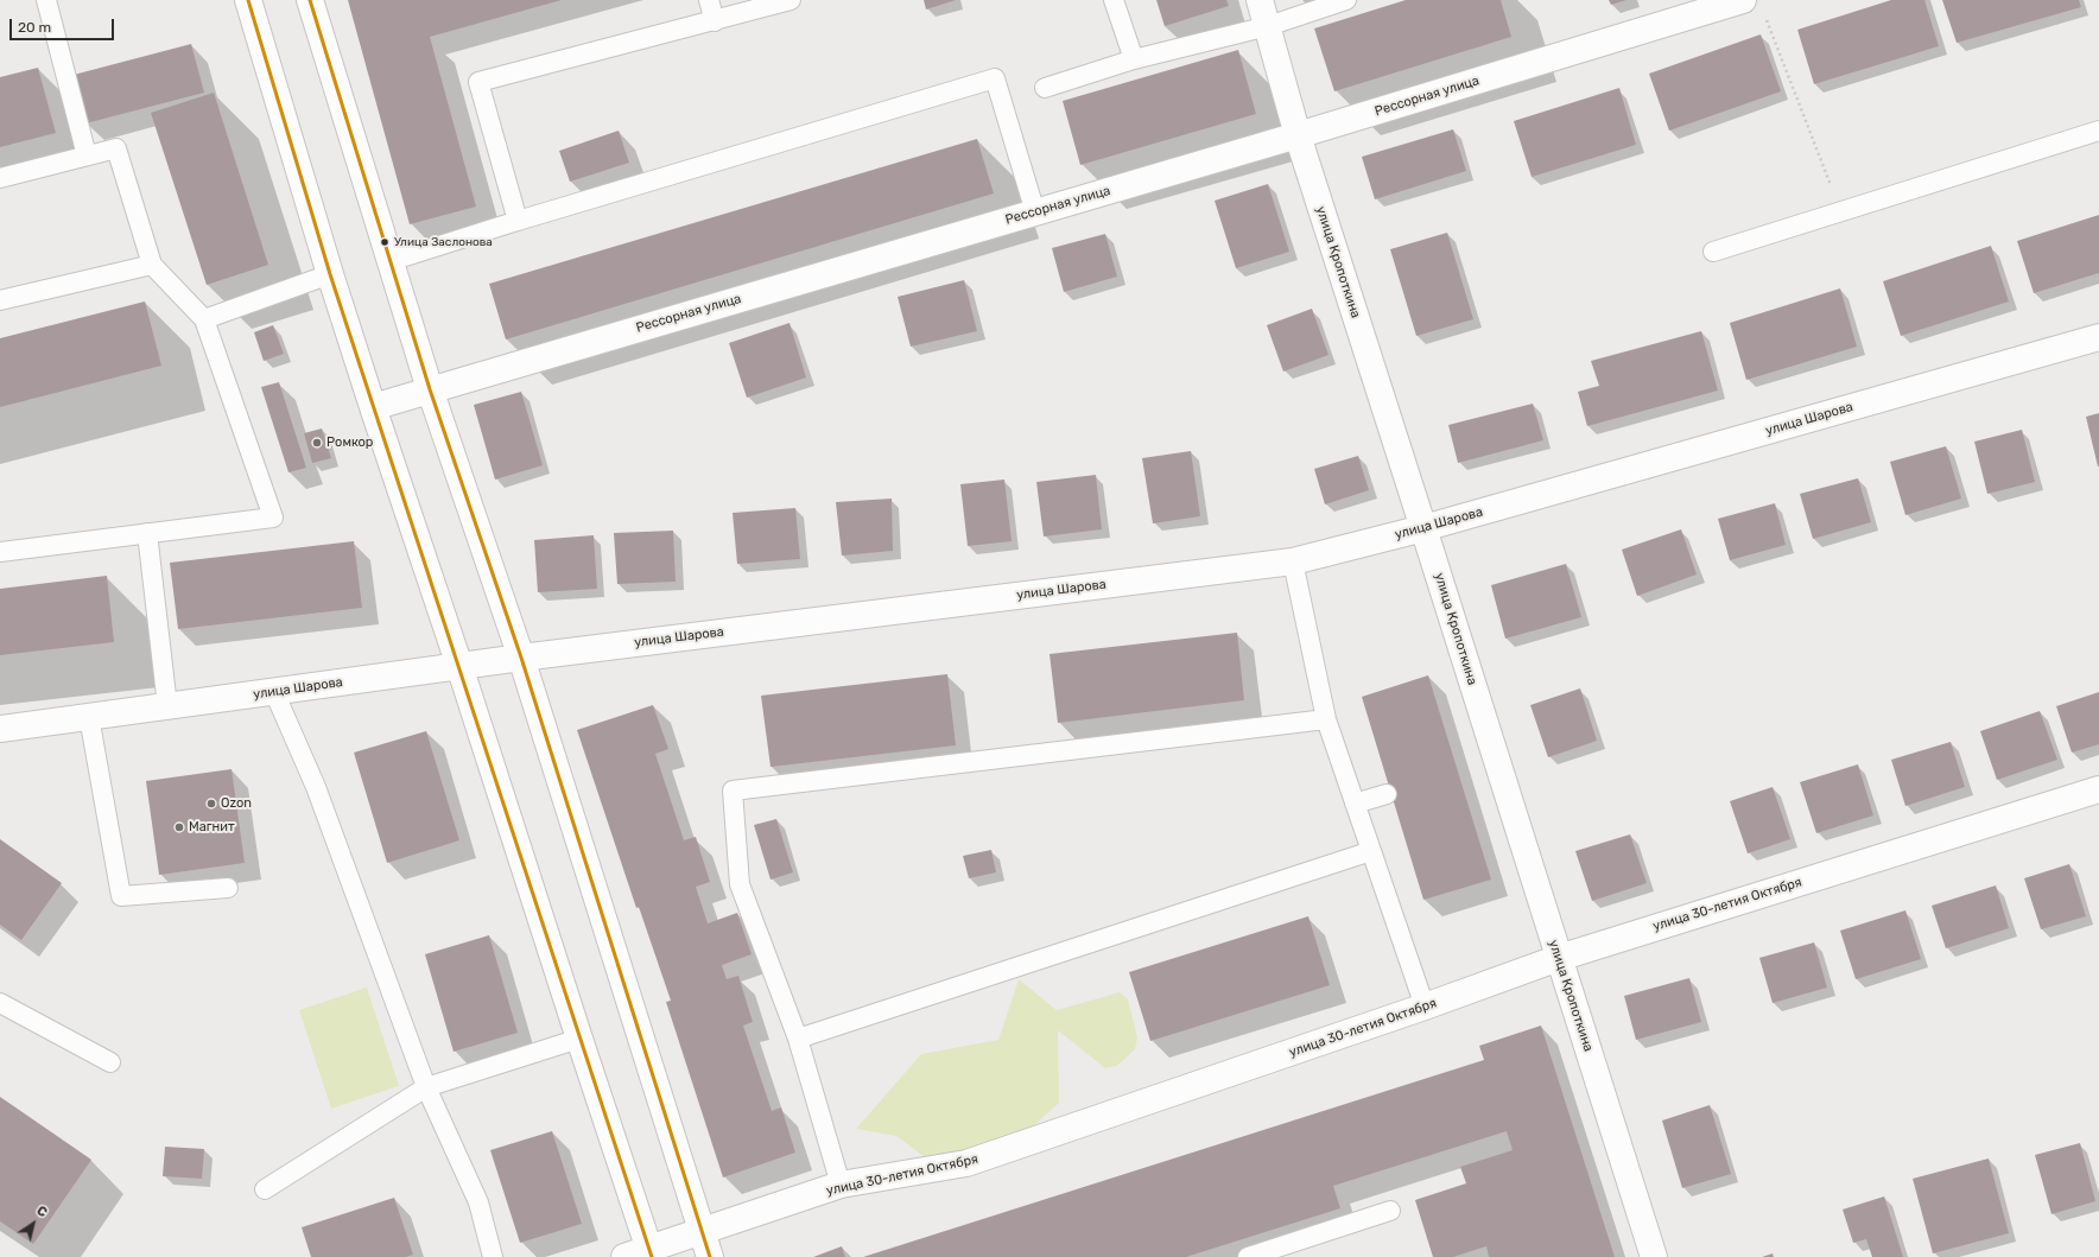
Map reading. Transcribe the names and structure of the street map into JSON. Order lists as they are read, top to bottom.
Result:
{
  "streets": {
    "street": [
      "Рессорная улица",
      "улица Кропоткина",
      "улица Шарова",
      "улица 30-летия Октября"
    ]
  },
  "crossings": [
    ["Рессорная улица", "улица Кропоткина"],
    ["улица Кропоткина", "улица Шарова"],
    ["улица Кропоткина", "улица 30-летия Октября"]
  ],
  "places": [
    "Улица Заслонова",
    "Ромкор",
    "Ozon",
    "Магнит"
  ],
  "scale_bar": "20 m",
  "north": "top right"
}
